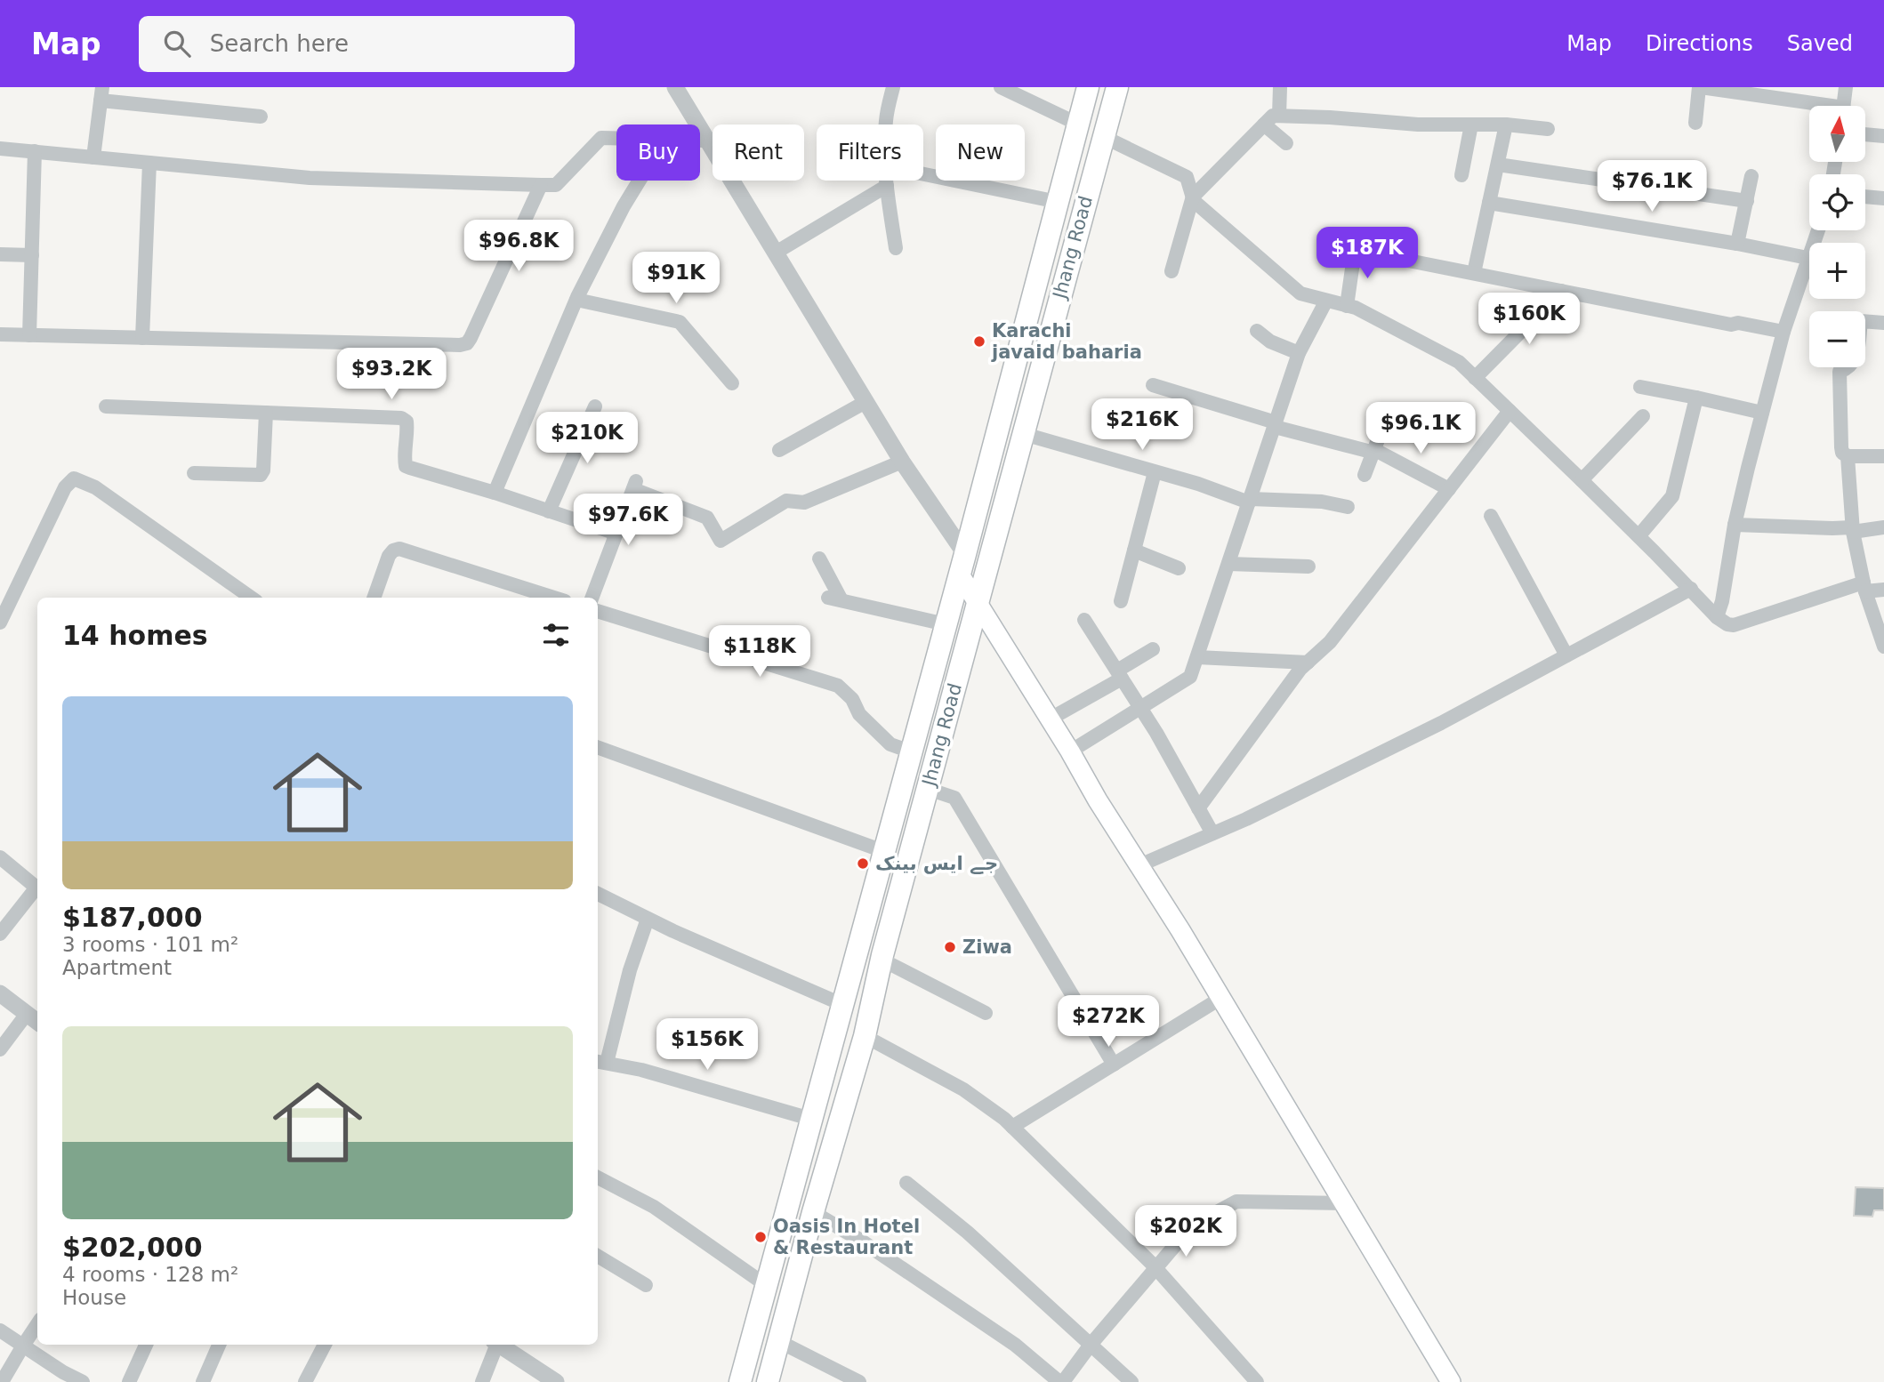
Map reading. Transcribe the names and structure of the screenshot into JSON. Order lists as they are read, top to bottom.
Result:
{
  "streets": {
    "main road": ["Jhang Road"]
  },
  "places": [
    "Karachi javaid baharia",
    "جے ایس بینک",
    "Ziwa",
    "Oasis In Hotel & Restaurant"
  ],
  "north": "top",
  "page": {
    "header": "Map",
    "search": "Search here",
    "nav": ["Map", "Directions", "Saved"],
    "map_buttons": ["+", "−"],
    "chip": [
      "Buy",
      "Rent",
      "Filters",
      "New"
    ],
    "price": [
      "$76.1K",
      "$96.8K",
      "$187K",
      "$91K",
      "$160K",
      "$93.2K",
      "$216K",
      "$96.1K",
      "$210K",
      "$97.6K",
      "$118K",
      "$272K",
      "$156K",
      "$202K"
    ],
    "heading": "14 homes",
    "list": [
      {
        "name": "$187,000",
        "note": "3 rooms · 101 m² · Apartment"
      },
      {
        "name": "$202,000",
        "note": "4 rooms · 128 m² · House"
      }
    ]
  }
}
